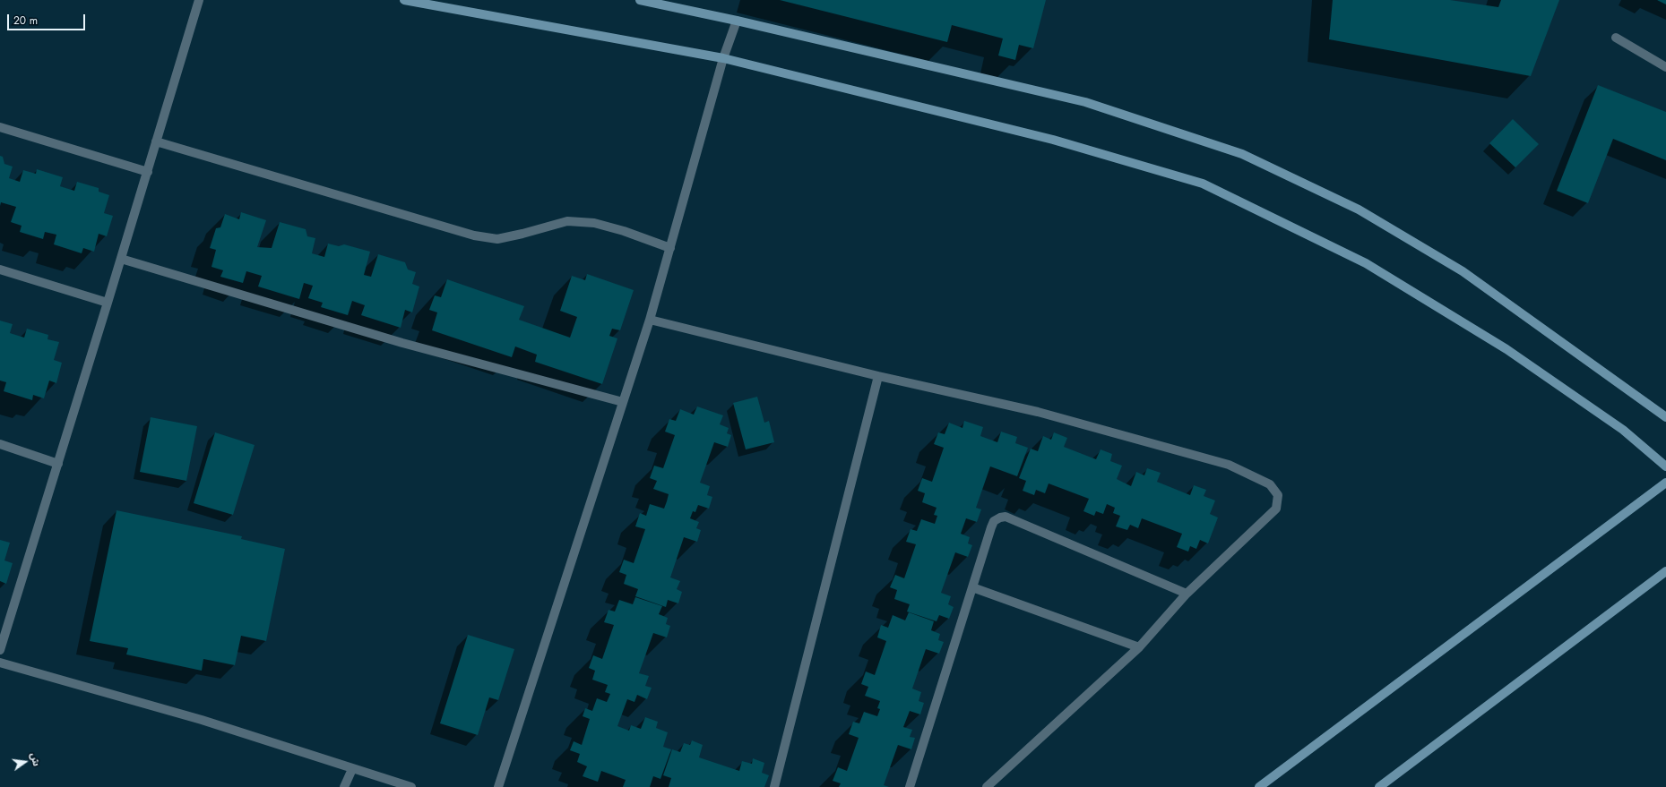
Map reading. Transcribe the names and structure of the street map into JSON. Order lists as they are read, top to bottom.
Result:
{
  "scale_bar": "20 m",
  "north": "right"
}
